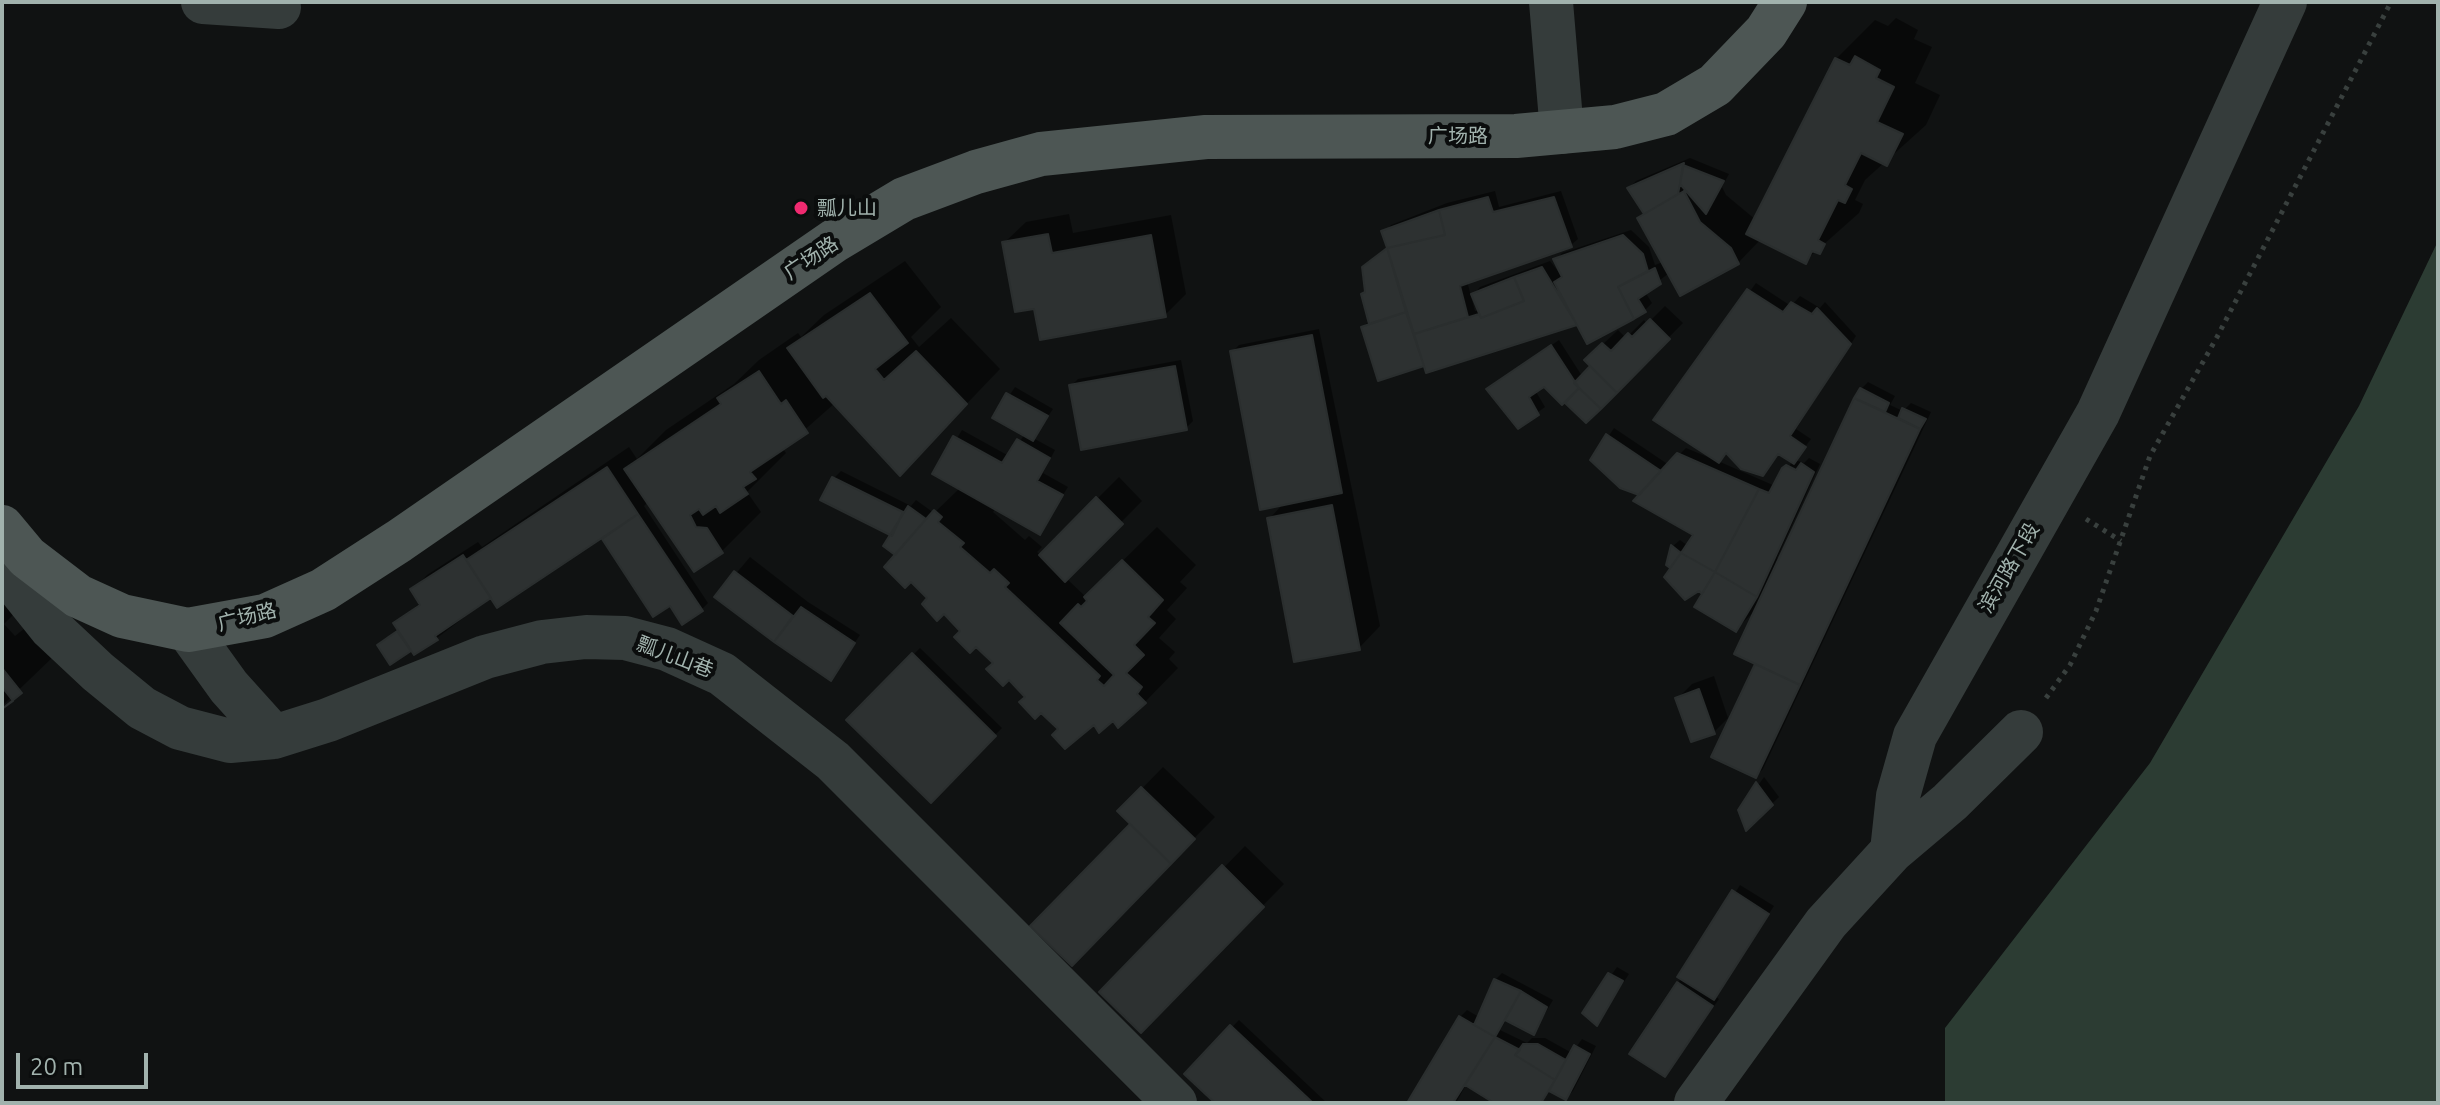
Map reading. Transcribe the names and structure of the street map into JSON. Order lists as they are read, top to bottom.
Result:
{
  "streets": {
    "main road": ["广场路"],
    "street": ["滨河路下段", "瓢儿山巷"]
  },
  "places": ["瓢儿山"],
  "scale_bar": "20 m"
}
